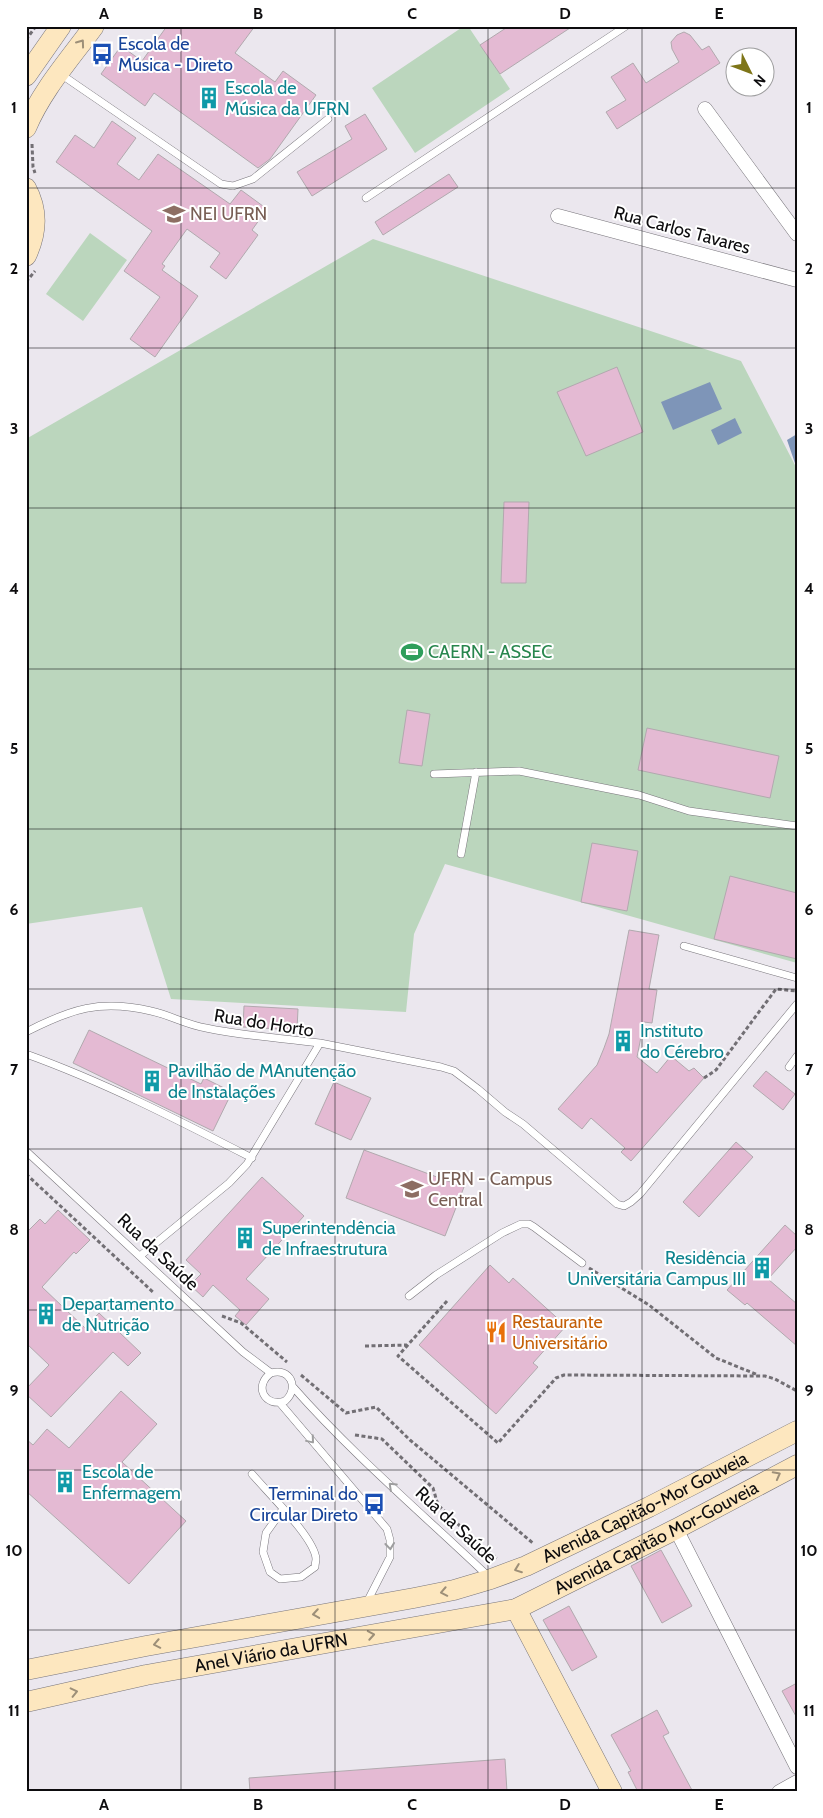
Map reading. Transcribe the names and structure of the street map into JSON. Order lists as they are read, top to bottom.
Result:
{
  "streets": {
    "main road": ["Avenida Capitão-Mor Gouveia", "Avenida Capitão Mor-Gouveia", "Anel Viário da UFRN"],
    "street": ["Rua Carlos Tavares"],
    "lane": ["Rua do Horto", "Rua da Saúde"]
  },
  "crossings": [
    ["Rua do Horto", "Rua da Saúde"],
    ["Rua da Saúde", "Avenida Capitão-Mor Gouveia"],
    ["Rua da Saúde", "Anel Viário da UFRN"],
    ["Avenida Capitão-Mor Gouveia", "Anel Viário da UFRN"],
    ["Avenida Capitão Mor-Gouveia", "Anel Viário da UFRN"]
  ],
  "one_way": ["Rua da Saúde", "Avenida Capitão-Mor Gouveia", "Avenida Capitão Mor-Gouveia"],
  "places": {
    "bus stop": ["Escola de Música - Direto", "Terminal do Circular Direto"],
    "building": [
      "Escola de Música da UFRN",
      "Instituto do Cérebro",
      "Pavilhão de MAnutenção de Instalações",
      "Superintendência de Infraestrutura",
      "Residência Universitária Campus III",
      "Departamento de Nutrição",
      "Escola de Enfermagem"
    ],
    "school or university": ["NEI UFRN", "UFRN - Campus Central"],
    "sports": ["CAERN - ASSEC"],
    "restaurant": ["Restaurante Universitário"]
  },
  "north": "bottom right",
  "grid": {
    "columns": [
      "A",
      "B",
      "C",
      "D",
      "E"
    ],
    "rows": [
      "1",
      "2",
      "3",
      "4",
      "5",
      "6",
      "7",
      "8",
      "9",
      "10",
      "11"
    ]
  }
}
